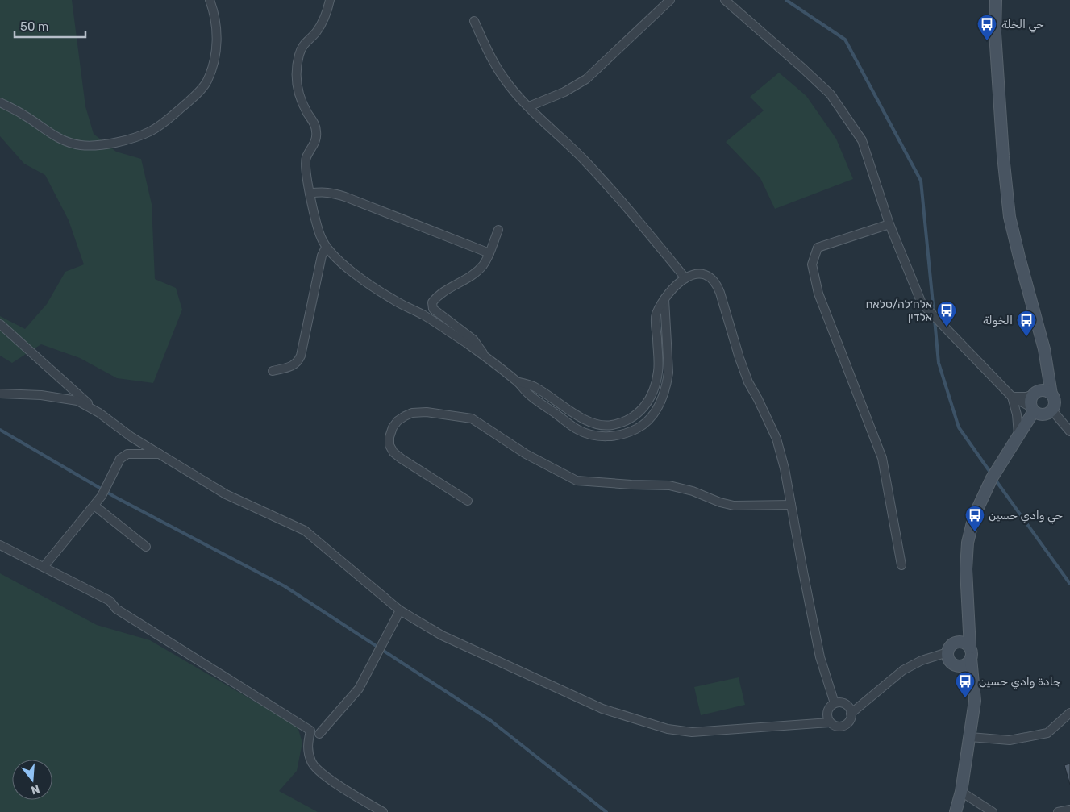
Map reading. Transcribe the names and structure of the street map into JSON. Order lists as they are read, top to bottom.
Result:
{
  "places": {
    "bus stop": [
      "حي الخلة",
      "אלח׳לה/סלאח אלדין",
      "الخولة",
      "حي وادي حسين",
      "جادة وادي حسين"
    ]
  },
  "scale_bar": "50 m",
  "north": "bottom"
}
